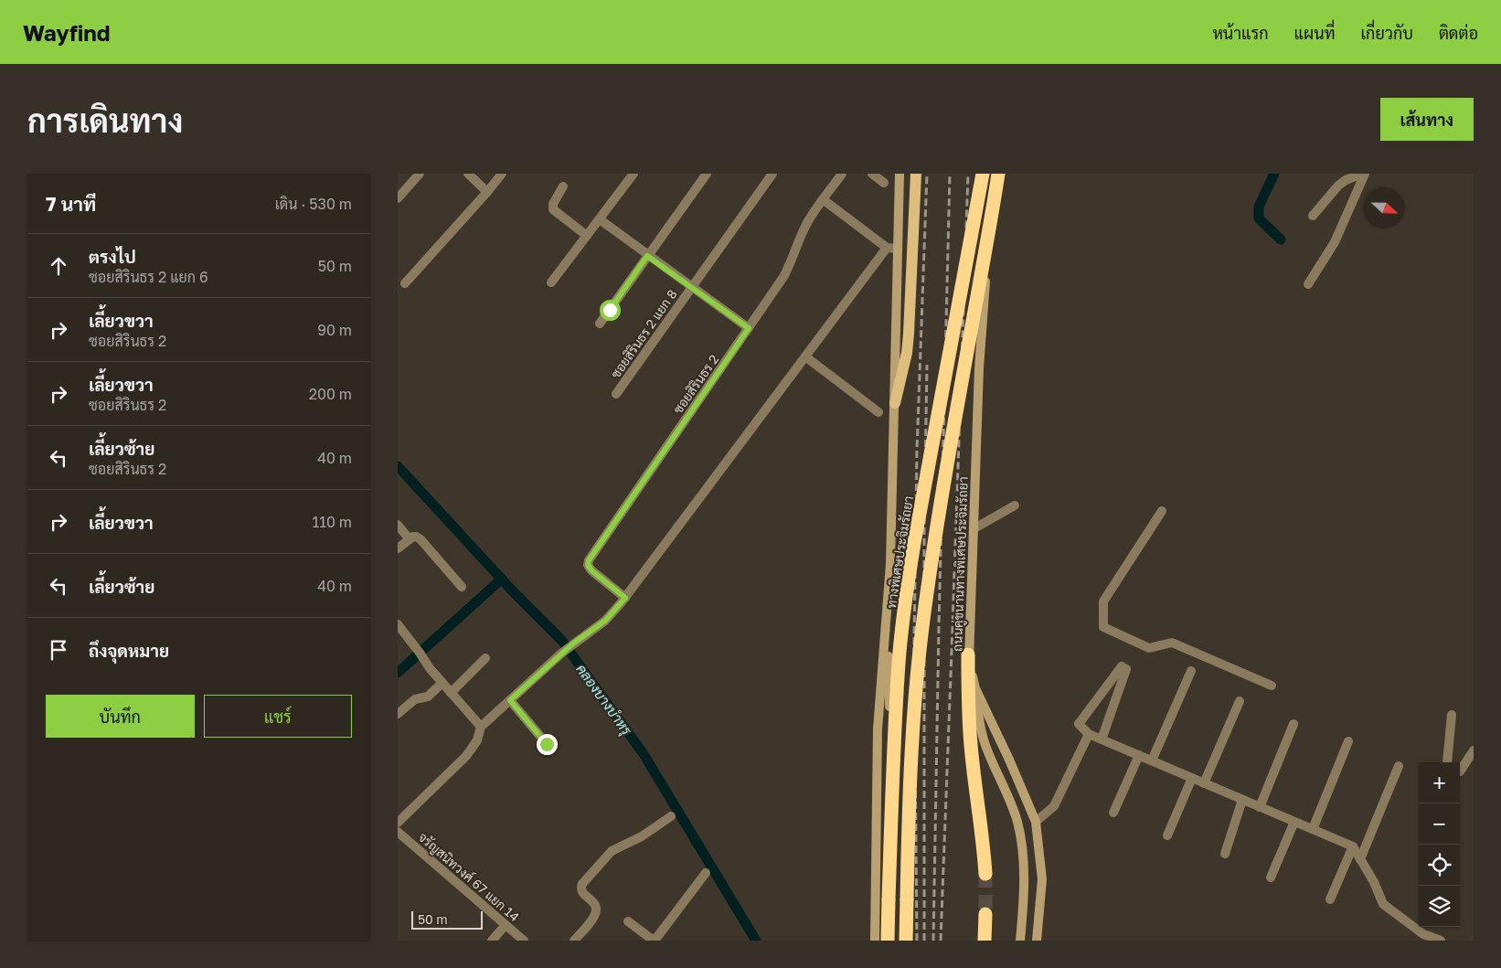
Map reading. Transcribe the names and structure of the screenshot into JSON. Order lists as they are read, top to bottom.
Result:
{
  "streets": {
    "highway": ["ทางพิเศษประจิมรัถยา"],
    "main road": ["ถนนคู่ขนานทางพิเศษประจิมรัถยา"],
    "street": ["ซอยสิรินธร 2 แยก 8", "ซอยสิรินธร 2", "จรัญสนิทวงศ์ 67 แยก 14"]
  },
  "water": ["คลองบางบำหรุ"],
  "scale_bar": "50 m",
  "north": "right",
  "page": {
    "header": "Wayfind",
    "nav": [
      "หน้าแรก",
      "แผนที่",
      "เกี่ยวกับ",
      "ติดต่อ"
    ],
    "buttons": [
      "เส้นทาง",
      ["บันทึก", "แชร์"]
    ],
    "title": "การเดินทาง",
    "heading": ["7 นาที", "เดิน · 530 m"],
    "list": [
      ["ตรงไป", "ซอยสิรินธร 2 แยก 6", "50 m"],
      ["เลี้ยวขวา", "ซอยสิรินธร 2", "90 m"],
      ["เลี้ยวขวา", "ซอยสิรินธร 2", "200 m"],
      ["เลี้ยวซ้าย", "ซอยสิรินธร 2", "40 m"],
      ["เลี้ยวขวา", "110 m"],
      ["เลี้ยวซ้าย", "40 m"],
      "ถึงจุดหมาย"
    ],
    "map_buttons": ["+", "−"],
    "scale": "50 m"
  }
}
